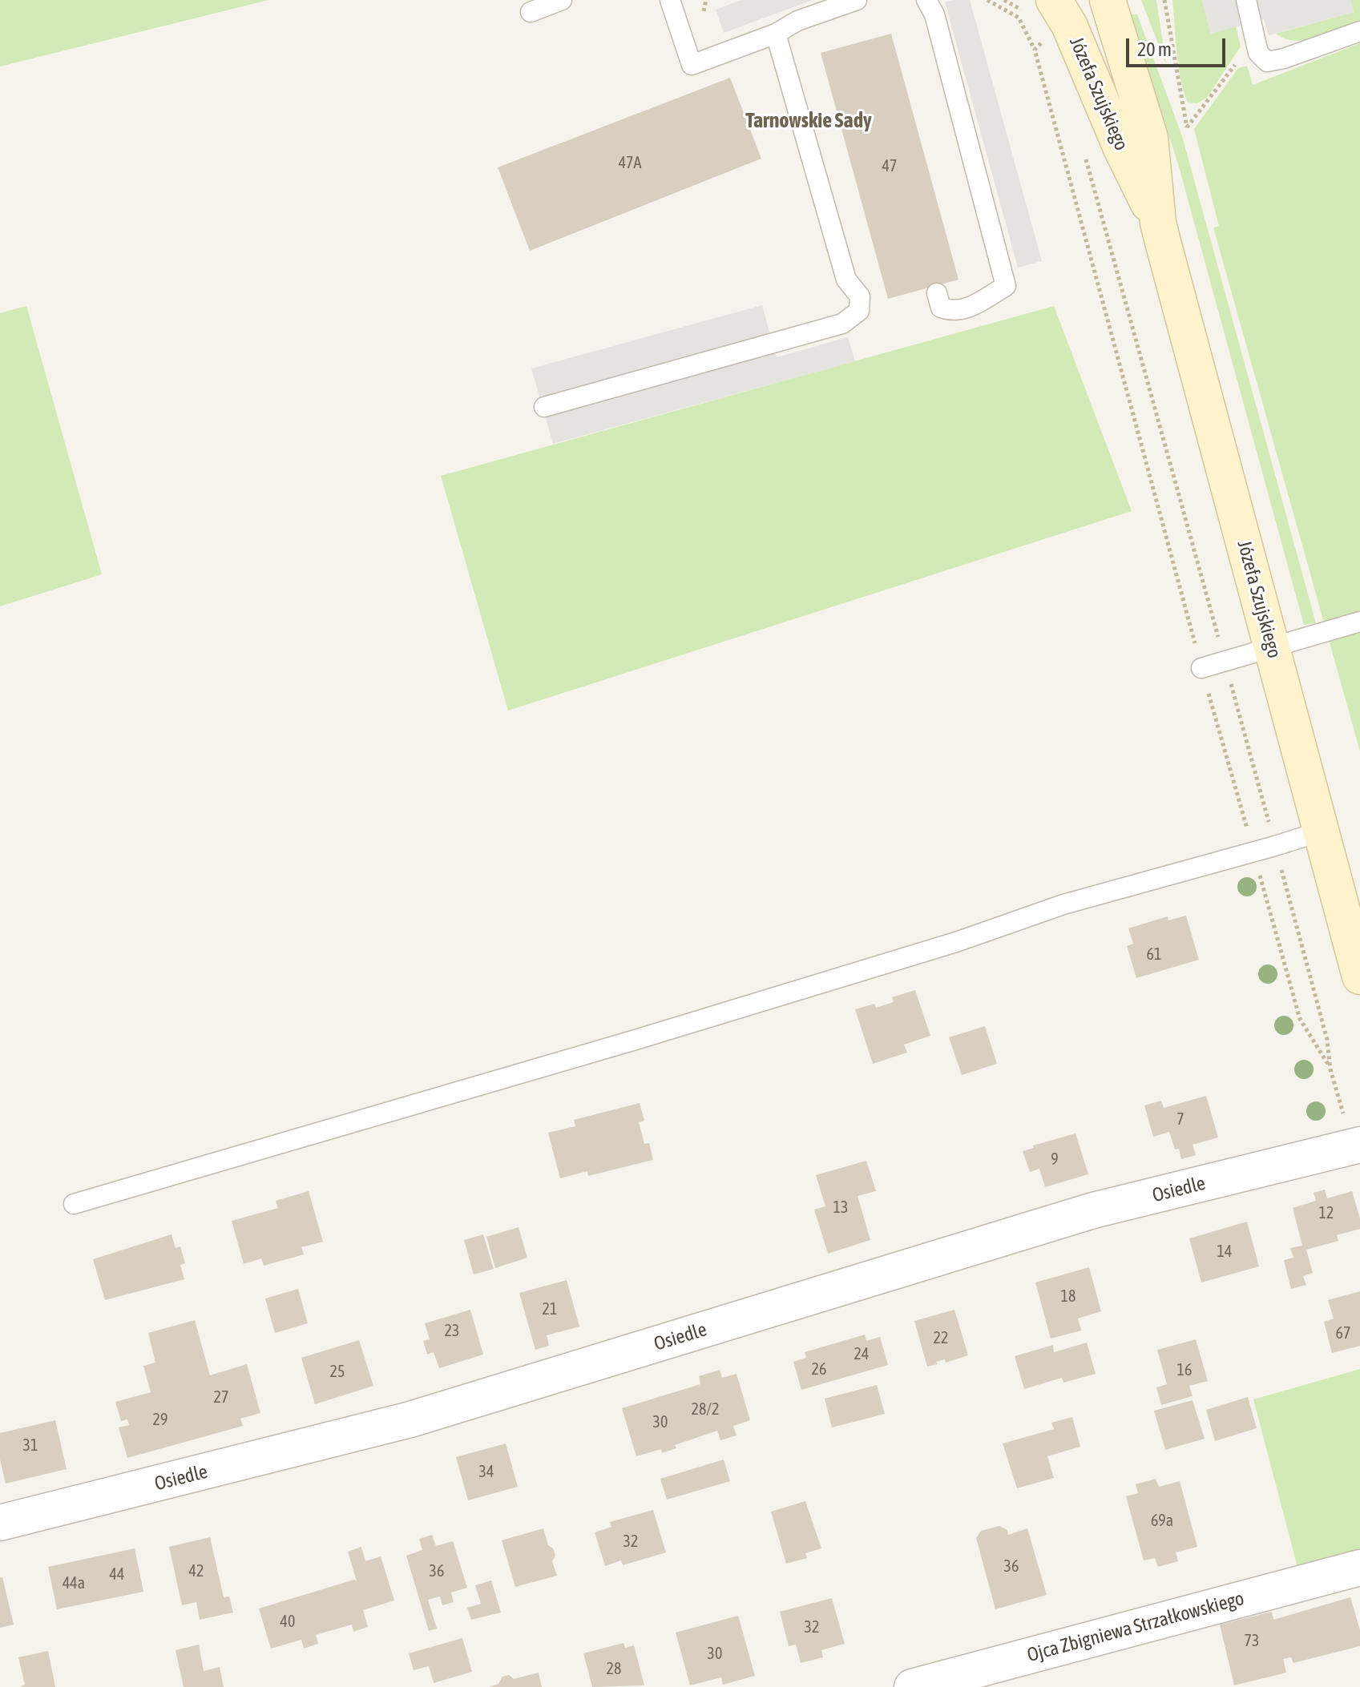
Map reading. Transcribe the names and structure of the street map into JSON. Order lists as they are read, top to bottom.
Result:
{
  "streets": {
    "street": ["Józefa Szujskiego", "Osiedle", "Ojca Zbigniewa Strzałkowskiego"]
  },
  "districts": ["Tarnowskie Sady"],
  "house_numbers": [
    "47A",
    "47",
    "61",
    "7",
    "9",
    "13",
    "12",
    "14",
    "18",
    "21",
    "23",
    "67",
    "22",
    "24",
    "26",
    "16",
    "25",
    "27",
    "28/2",
    "29",
    "30",
    "31",
    "34",
    "69a",
    "32",
    "36",
    "42",
    "36",
    "44",
    "44a",
    "40",
    "32",
    "73",
    "30",
    "28"
  ],
  "scale_bar": "20 m"
}
